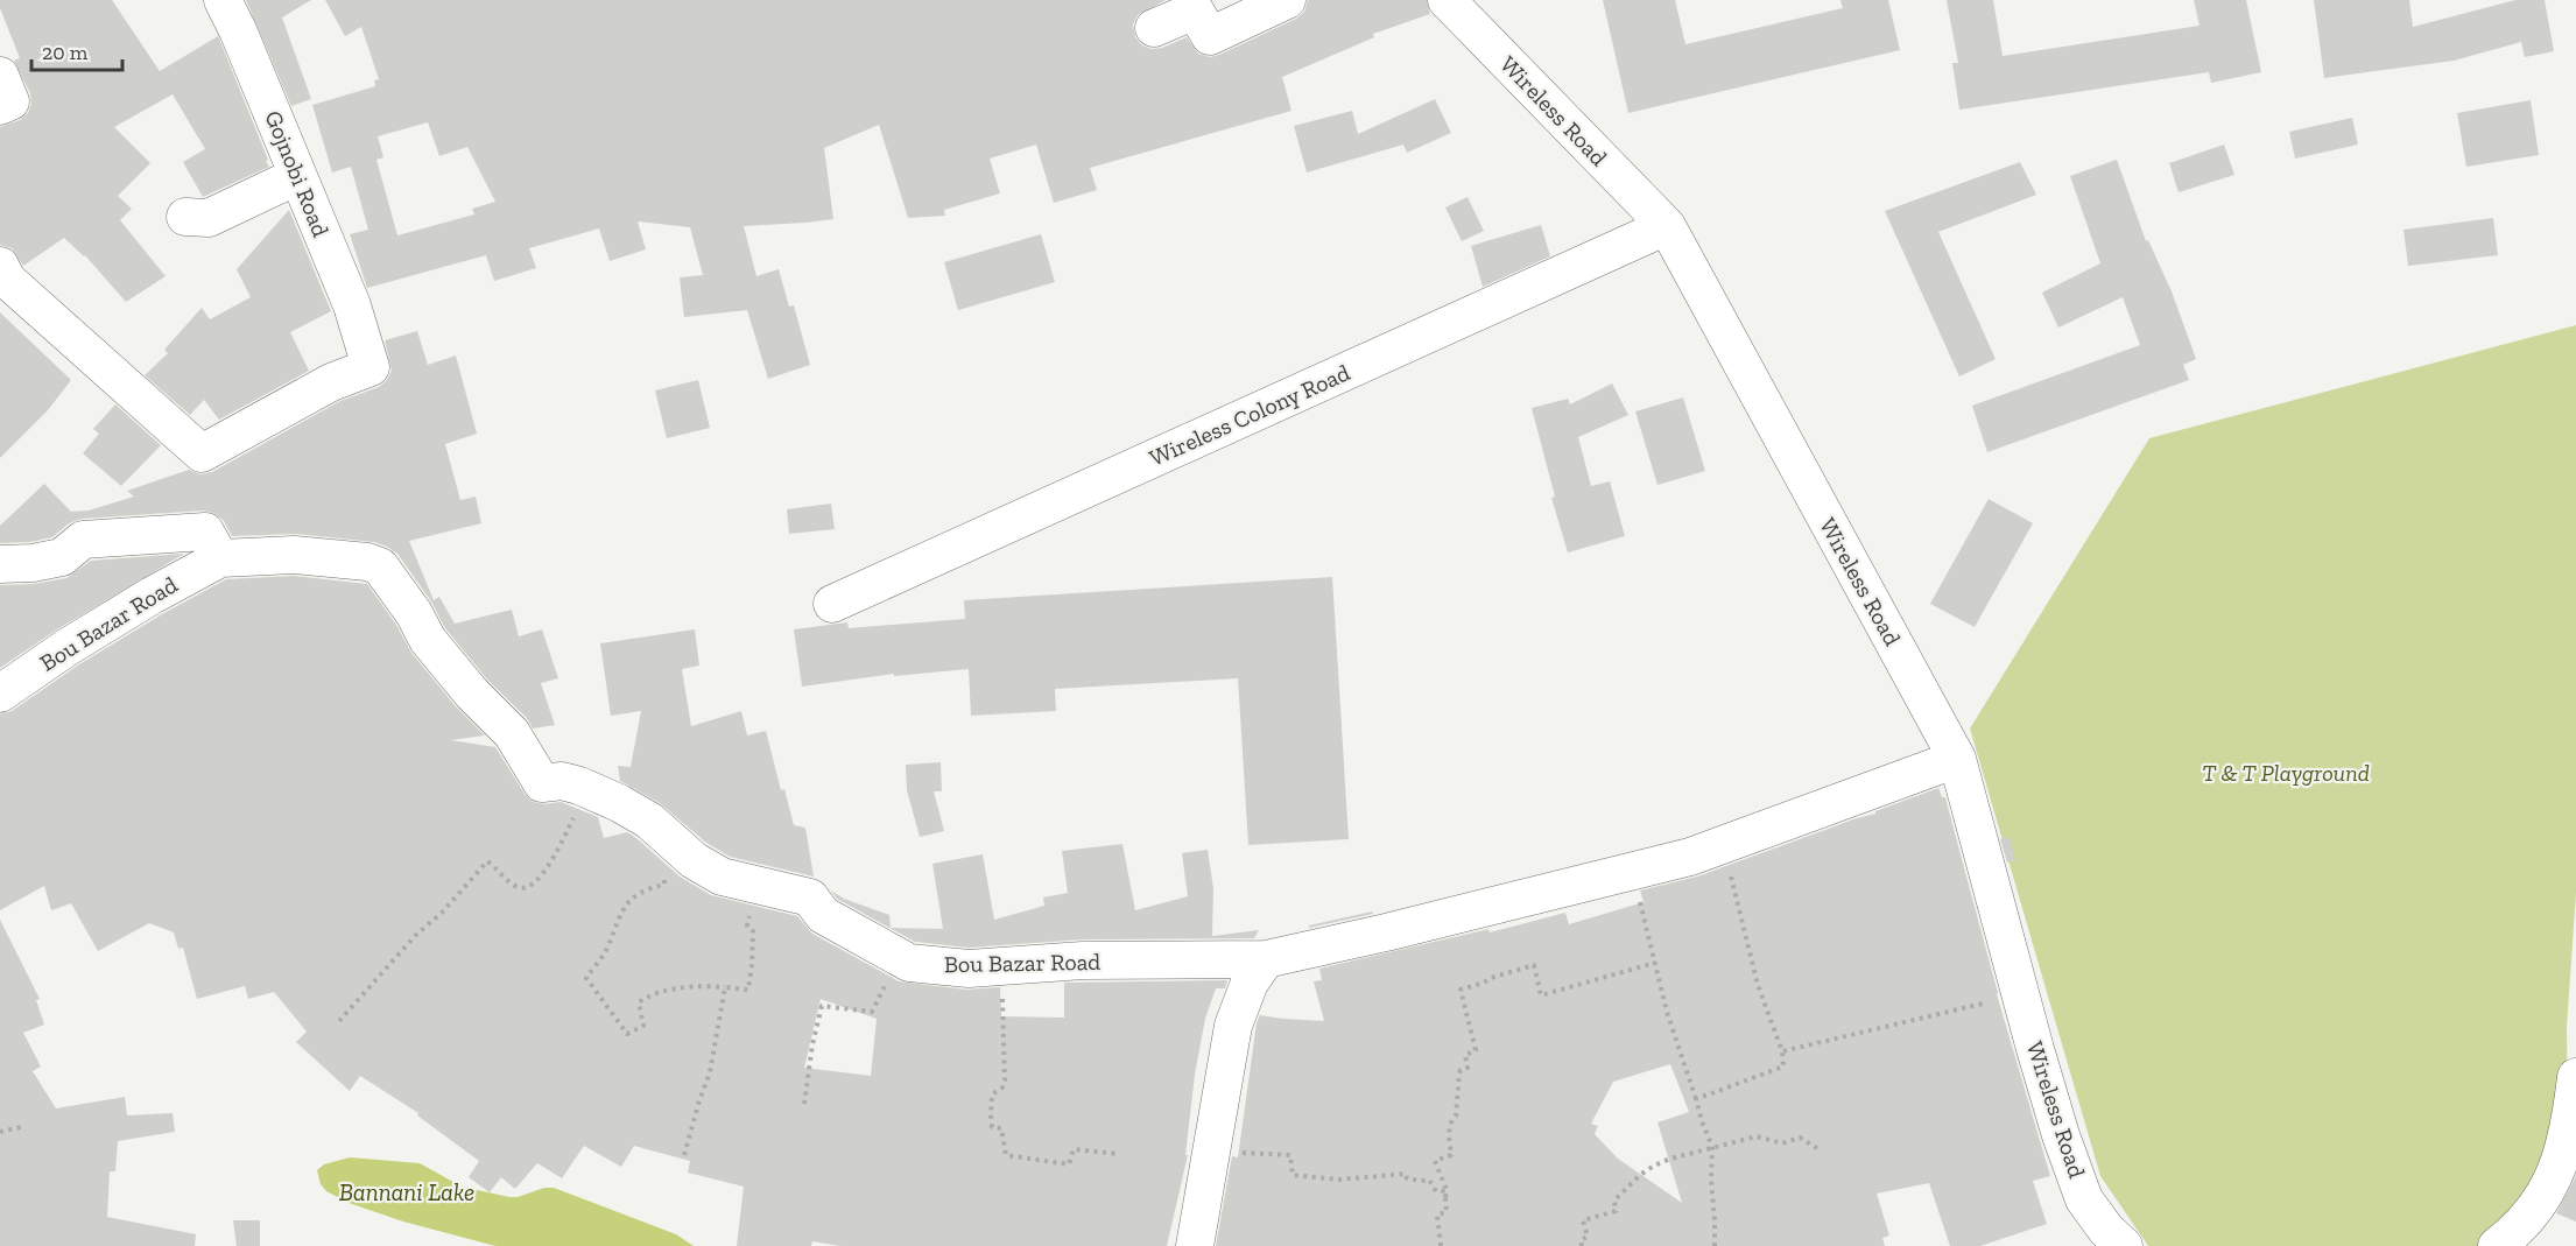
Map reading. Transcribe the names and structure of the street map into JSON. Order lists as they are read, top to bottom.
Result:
{
  "streets": {
    "street": [
      "Wireless Road",
      "Gojnobi Road",
      "Wireless Colony Road",
      "Bou Bazar Road"
    ]
  },
  "crossings": [
    ["Wireless Road", "Wireless Colony Road"],
    ["Wireless Road", "Bou Bazar Road"]
  ],
  "water": ["Bannani Lake"],
  "parks": ["T & T Playground"],
  "scale_bar": "20 m"
}
